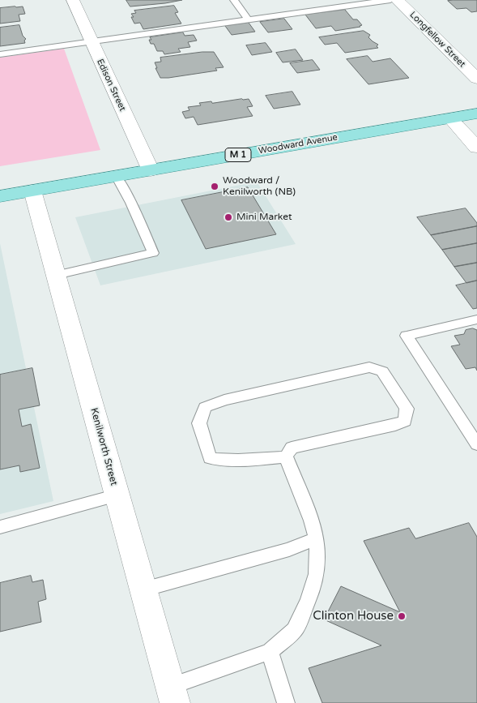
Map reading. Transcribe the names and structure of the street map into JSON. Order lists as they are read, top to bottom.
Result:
{
  "streets": {
    "main road": ["Woodward Avenue", "M 1"],
    "street": ["Longfellow Street", "Edison Street", "Kenilworth Street"]
  },
  "crossings": [
    ["Edison Street", "Woodward Avenue"],
    ["Woodward Avenue", "Kenilworth Street"]
  ],
  "places": ["Woodward / Kenilworth (NB)", "Mini Market", "Clinton House"]
}
